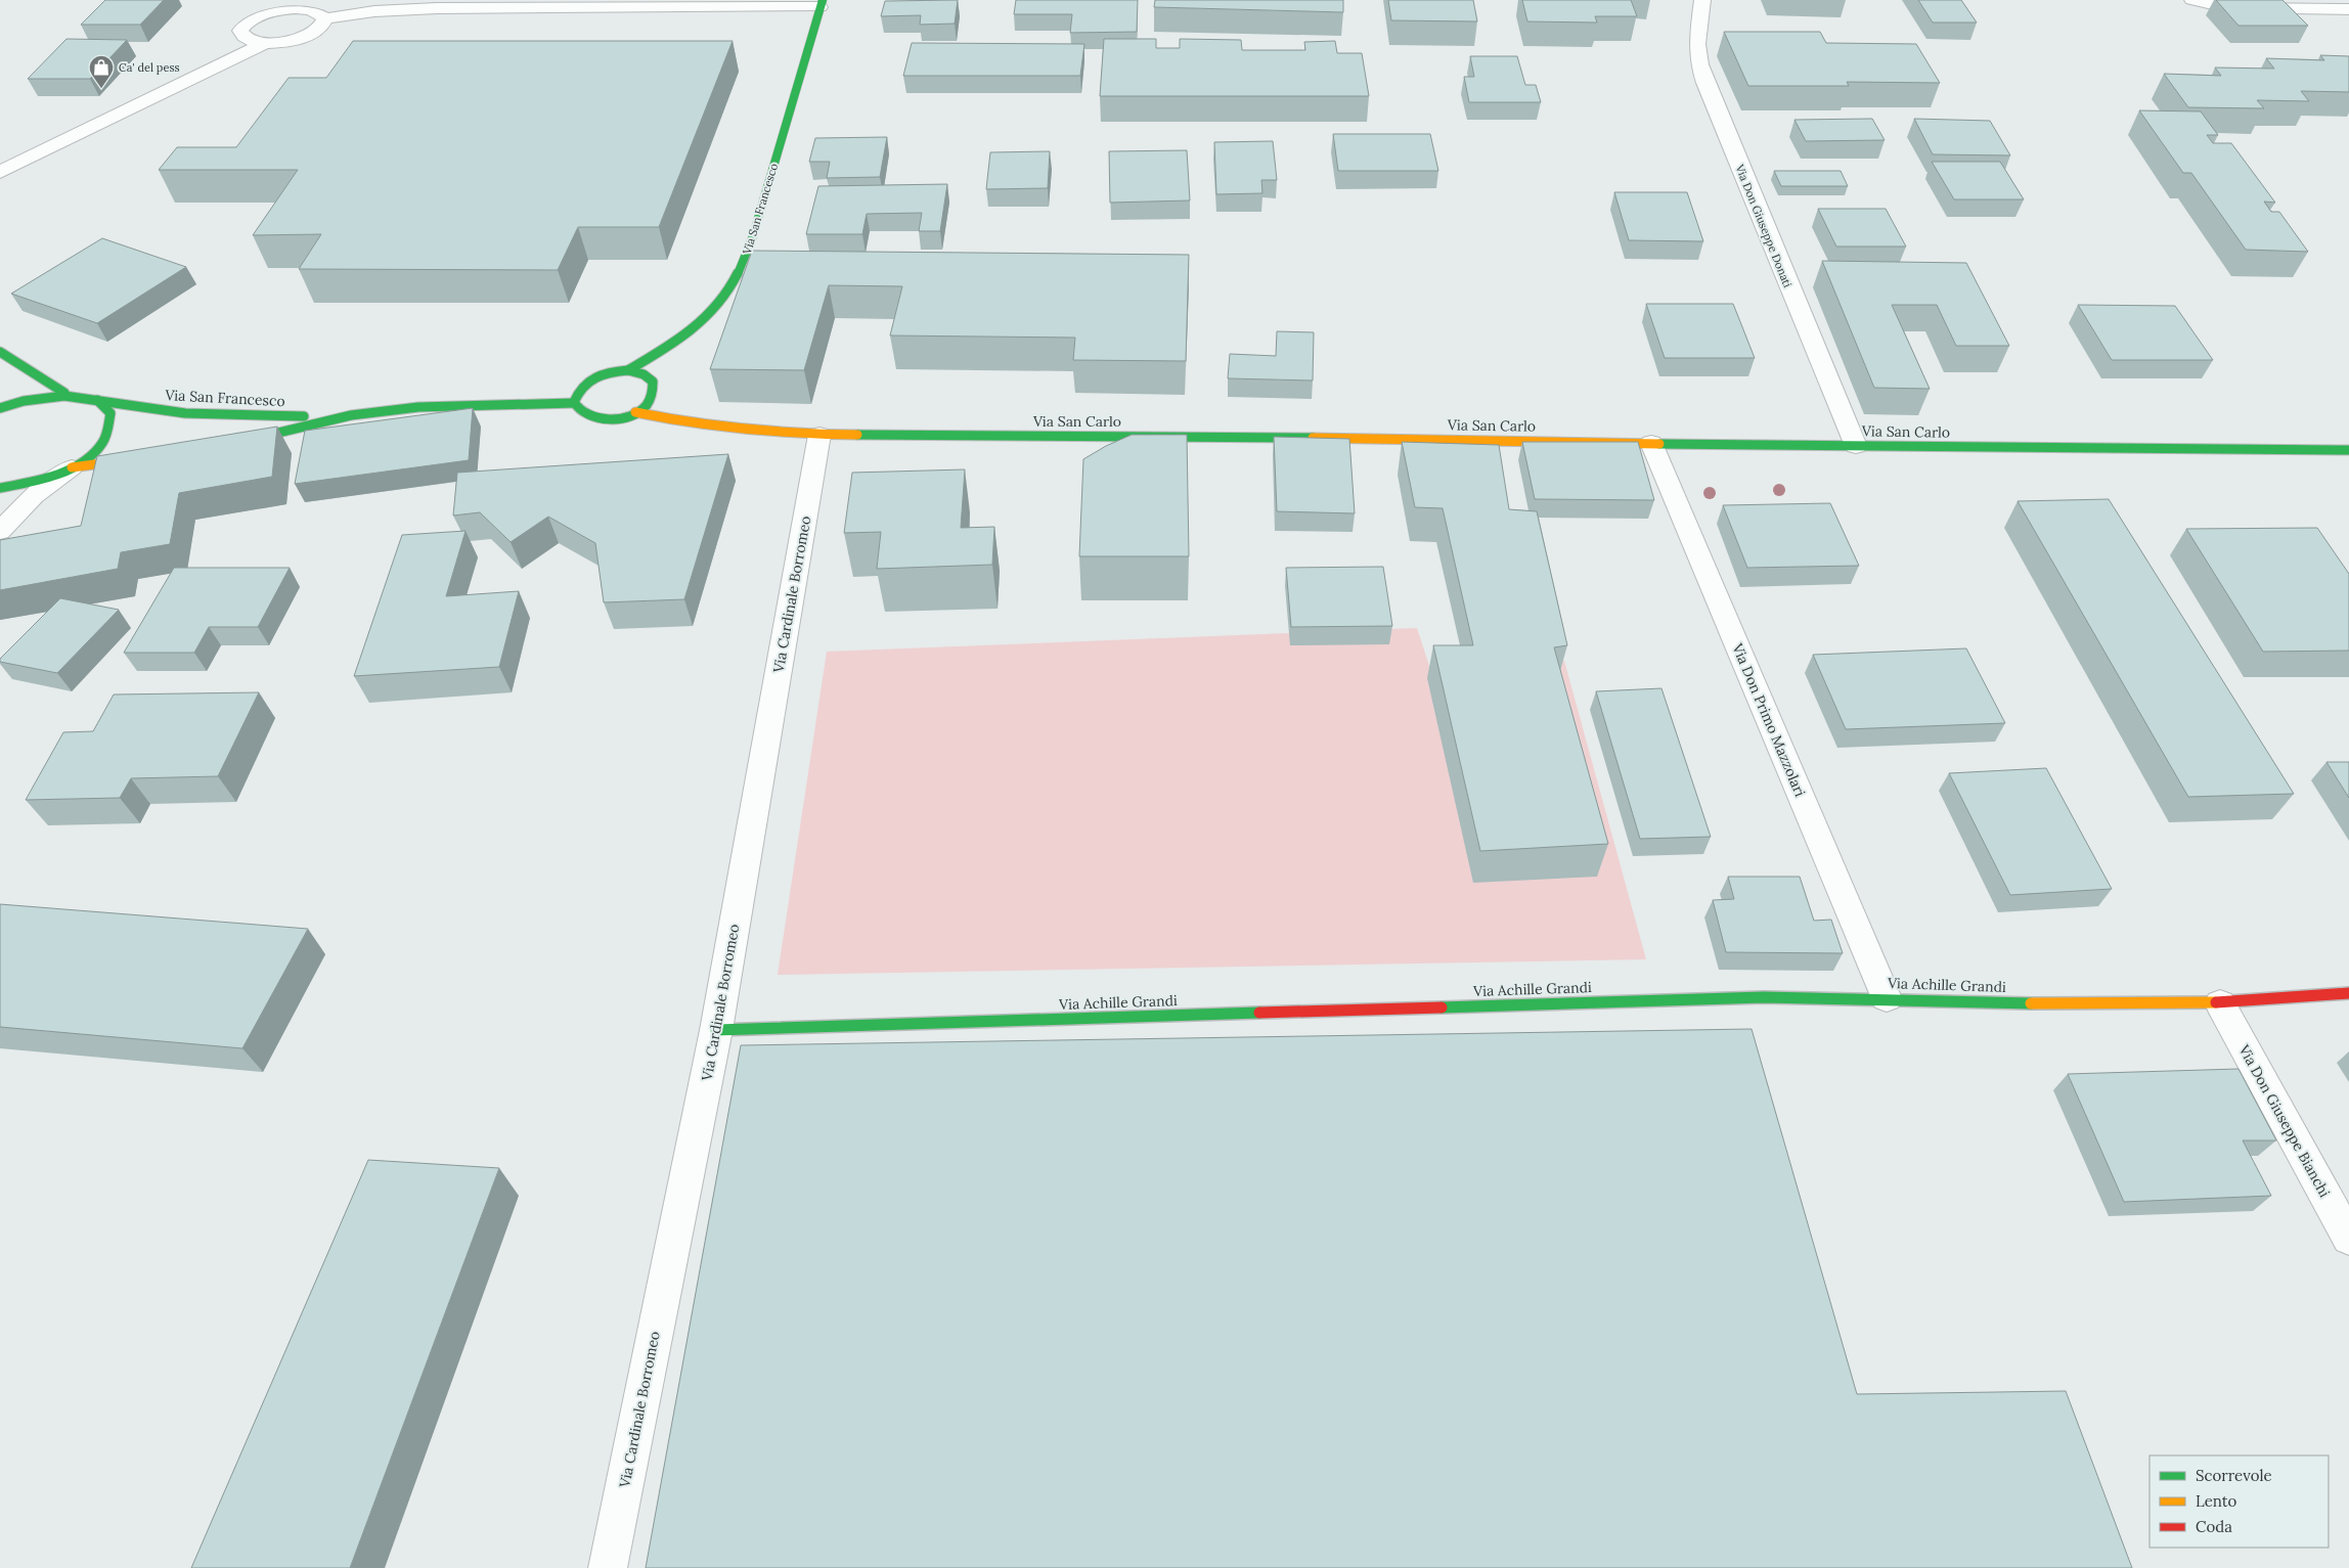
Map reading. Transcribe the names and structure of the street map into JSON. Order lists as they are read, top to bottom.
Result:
{
  "streets": {
    "street": [
      "Via San Francesco",
      "Via Don Giuseppe Donati",
      "Via San Carlo",
      "Via Cardinale Borromeo",
      "Via Don Primo Mazzolari",
      "Via Achille Grandi",
      "Via Don Giuseppe Bianchi"
    ]
  },
  "crossings": [
    ["Via San Francesco", "Via San Carlo"],
    ["Via Don Giuseppe Donati", "Via San Carlo"],
    ["Via San Carlo", "Via Cardinale Borromeo"],
    ["Via San Carlo", "Via Don Primo Mazzolari"],
    ["Via Cardinale Borromeo", "Via Achille Grandi"],
    ["Via Don Primo Mazzolari", "Via Achille Grandi"],
    ["Via Achille Grandi", "Via Don Giuseppe Bianchi"]
  ],
  "places": {
    "shop": ["Ca' del pess"]
  },
  "legend": ["Scorrevole", "Lento", "Coda"]
}
